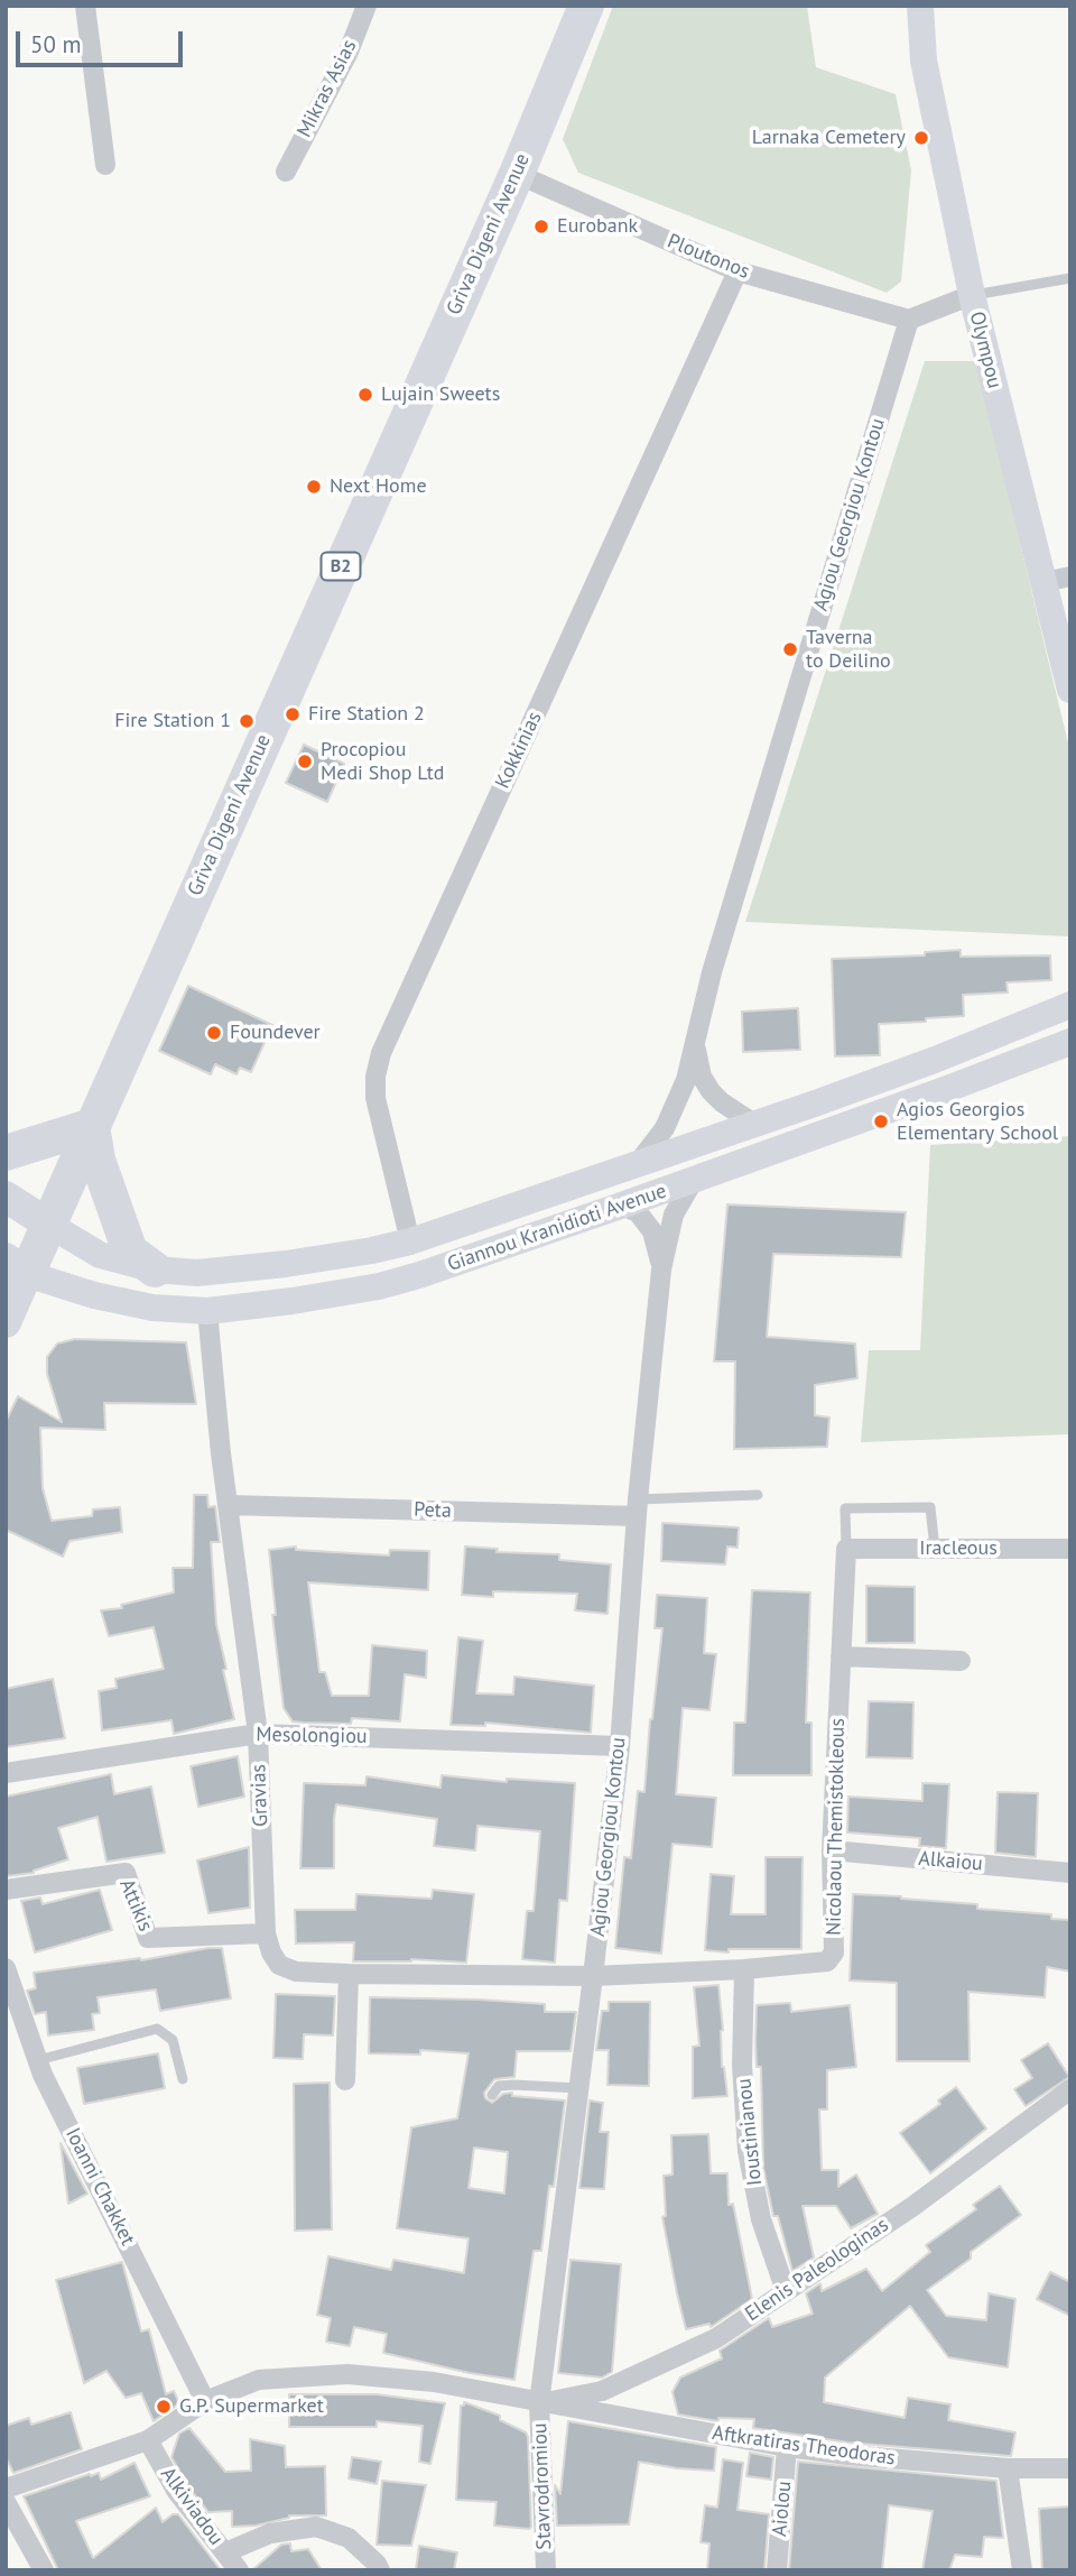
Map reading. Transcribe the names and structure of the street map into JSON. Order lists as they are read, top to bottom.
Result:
{
  "streets": {
    "highway": ["Griva Digeni Avenue", "B2"],
    "main road": ["Olympou", "Giannou Kranidioti Avenue"],
    "street": [
      "Mikras Asias",
      "Ploutonos",
      "Agiou Georgiou Kontou",
      "Kokkinias",
      "Peta",
      "Iracleous",
      "Mesolongiou",
      "Gravias",
      "Nicolaou Themistokleous",
      "Alkaiou",
      "Attikis",
      "Ioustinianou",
      "Ioanni Chakket",
      "Elenis Paleologinas",
      "Aftkratiras Theodoras",
      "Stavrodromiou",
      "Alkiviadou",
      "Aiolou"
    ]
  },
  "crossings": [
    ["Griva Digeni Avenue", "Ploutonos"],
    ["Griva Digeni Avenue", "Giannou Kranidioti Avenue"],
    ["Ploutonos", "Agiou Georgiou Kontou"],
    ["Ploutonos", "Kokkinias"],
    ["Agiou Georgiou Kontou", "Giannou Kranidioti Avenue"],
    ["Agiou Georgiou Kontou", "Peta"],
    ["Agiou Georgiou Kontou", "Mesolongiou"],
    ["Agiou Georgiou Kontou", "Gravias"],
    ["Agiou Georgiou Kontou", "Nicolaou Themistokleous"],
    ["Agiou Georgiou Kontou", "Elenis Paleologinas"],
    ["Agiou Georgiou Kontou", "Aftkratiras Theodoras"],
    ["Agiou Georgiou Kontou", "Stavrodromiou"],
    ["Kokkinias", "Giannou Kranidioti Avenue"],
    ["Giannou Kranidioti Avenue", "Gravias"],
    ["Peta", "Gravias"],
    ["Iracleous", "Nicolaou Themistokleous"],
    ["Mesolongiou", "Gravias"],
    ["Gravias", "Nicolaou Themistokleous"],
    ["Gravias", "Attikis"],
    ["Nicolaou Themistokleous", "Alkaiou"],
    ["Nicolaou Themistokleous", "Ioustinianou"],
    ["Ioustinianou", "Elenis Paleologinas"],
    ["Ioanni Chakket", "Aftkratiras Theodoras"],
    ["Elenis Paleologinas", "Aftkratiras Theodoras"],
    ["Elenis Paleologinas", "Stavrodromiou"],
    ["Aftkratiras Theodoras", "Stavrodromiou"],
    ["Aftkratiras Theodoras", "Alkiviadou"],
    ["Aftkratiras Theodoras", "Aiolou"]
  ],
  "places": [
    "Larnaka Cemetery",
    "Eurobank",
    "Lujain Sweets",
    "Next Home",
    "Taverna to Deilino",
    "Fire Station 2",
    "Fire Station 1",
    "Procopiou Medi Shop Ltd",
    "Foundever",
    "Agios Georgios Elementary School",
    "G.P. Supermarket"
  ],
  "scale_bar": "50 m"
}
